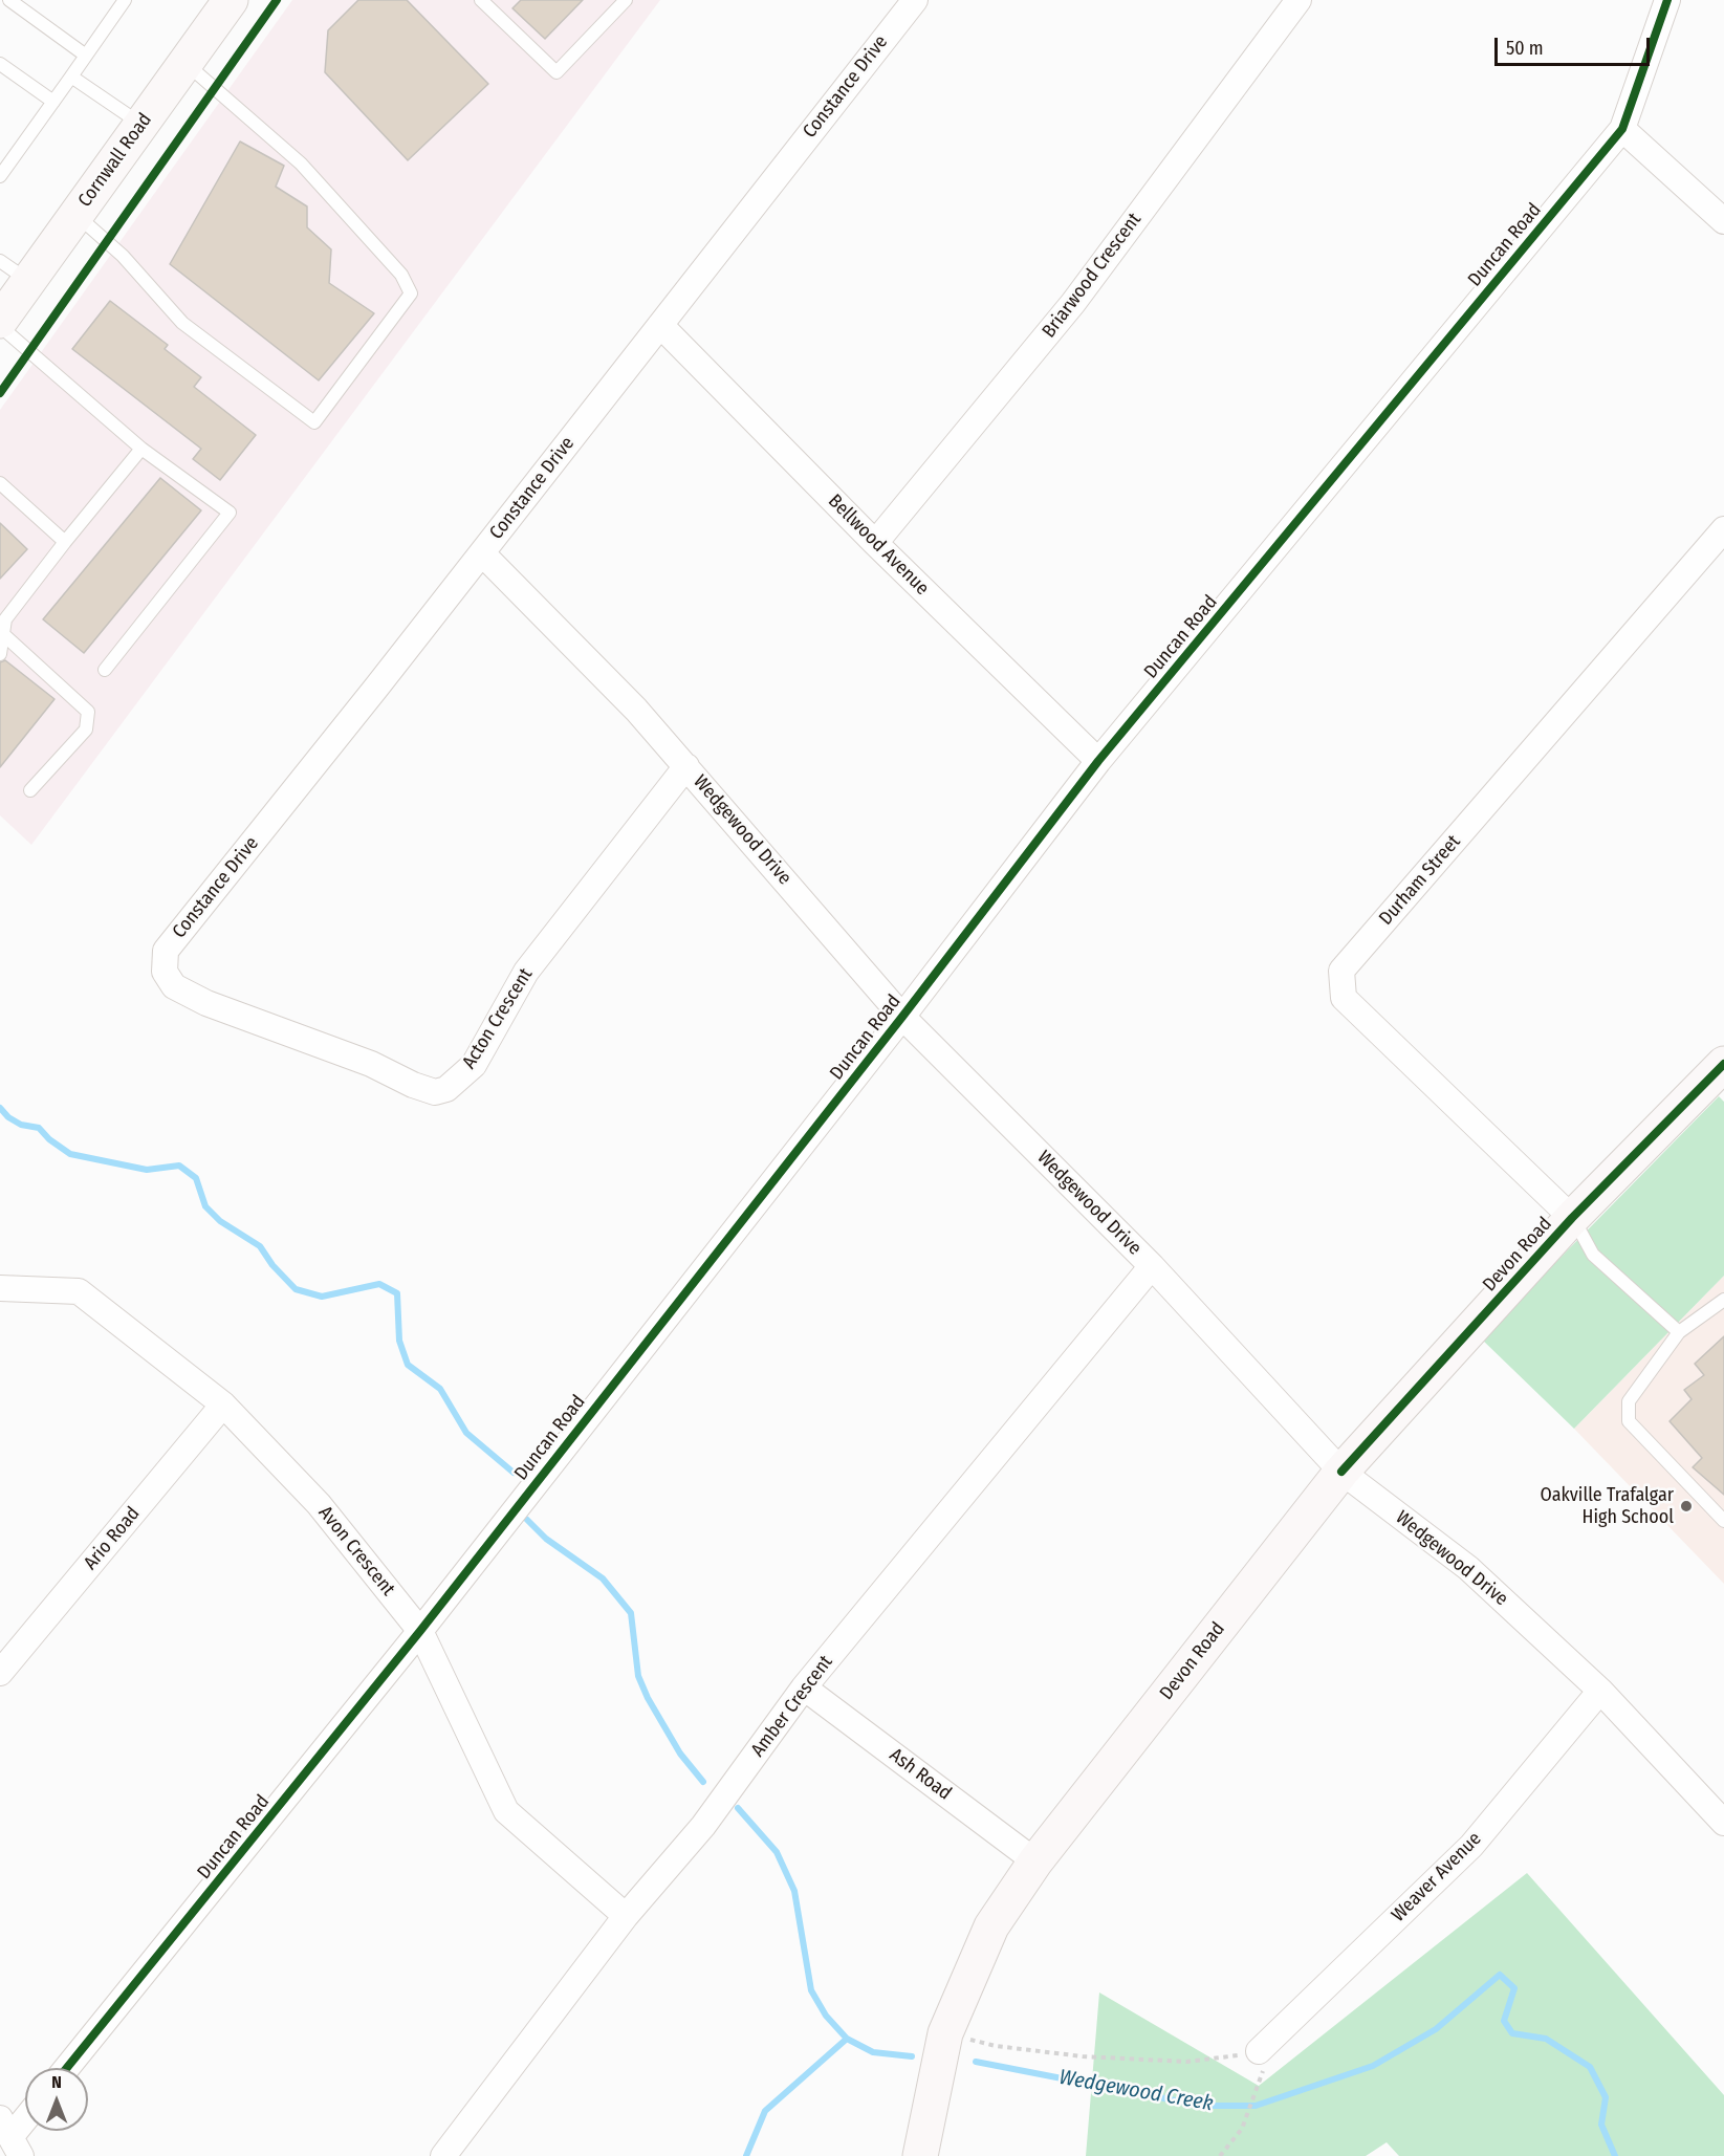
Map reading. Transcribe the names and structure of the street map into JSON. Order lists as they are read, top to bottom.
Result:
{
  "streets": {
    "street": [
      "Constance Drive",
      "Cornwall Road",
      "Duncan Road",
      "Briarwood Crescent",
      "Bellwood Avenue",
      "Wedgewood Drive",
      "Durham Street",
      "Acton Crescent",
      "Devon Road",
      "Ario Road",
      "Avon Crescent",
      "Amber Crescent",
      "Ash Road",
      "Weaver Avenue"
    ]
  },
  "crossings": [
    ["Constance Drive", "Bellwood Avenue"],
    ["Constance Drive", "Wedgewood Drive"],
    ["Constance Drive", "Acton Crescent"],
    ["Duncan Road", "Bellwood Avenue"],
    ["Duncan Road", "Wedgewood Drive"],
    ["Duncan Road", "Avon Crescent"],
    ["Briarwood Crescent", "Bellwood Avenue"],
    ["Wedgewood Drive", "Acton Crescent"],
    ["Wedgewood Drive", "Devon Road"],
    ["Wedgewood Drive", "Amber Crescent"],
    ["Wedgewood Drive", "Weaver Avenue"],
    ["Durham Street", "Devon Road"],
    ["Devon Road", "Ash Road"],
    ["Ario Road", "Avon Crescent"],
    ["Avon Crescent", "Amber Crescent"],
    ["Amber Crescent", "Ash Road"]
  ],
  "water": ["Wedgewood Creek"],
  "places": ["Oakville Trafalgar High School"],
  "scale_bar": "50 m",
  "north": "top"
}
